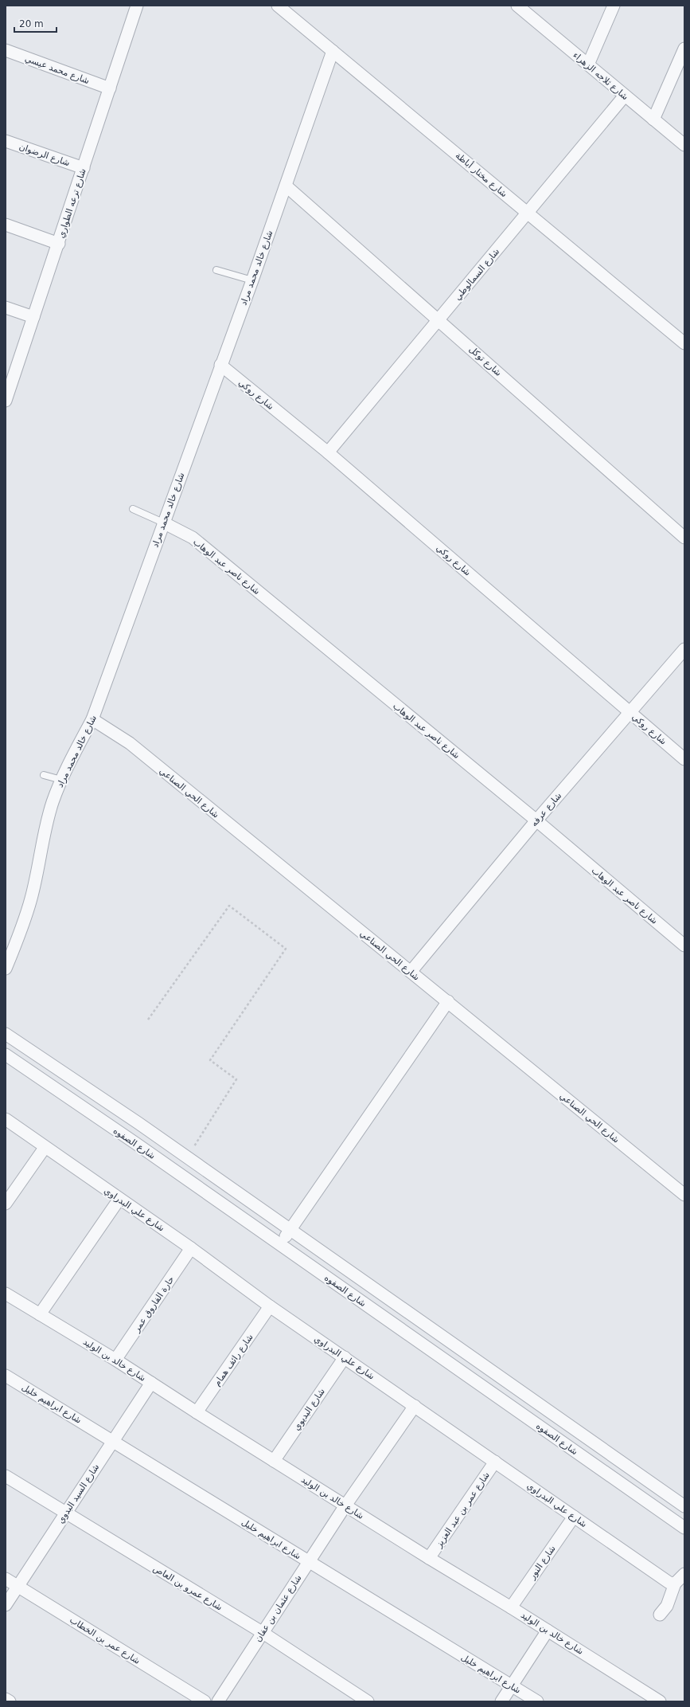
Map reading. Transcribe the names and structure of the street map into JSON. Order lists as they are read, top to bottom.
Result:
{
  "streets": {
    "street": [
      "شارع محمد عيسي",
      "شارع ثلاجه الزهراء",
      "شارع الرضوان",
      "شارع مختار أباظة",
      "شارع ترعه الطواري",
      "شارع خالد محمد مراد",
      "شارع السمالوطي",
      "شارع توكل",
      "شارع روكي",
      "شارع ناصر عبد الوهاب",
      "شارع الحي الصناعي",
      "شارع عرفه",
      "شارع الصفوه",
      "شارع علي البدراوي",
      "حارة الفاروق عمر",
      "شارع خالد بن الوليد",
      "شارع رائف همام",
      "شارع ابراهيم خليل",
      "شارع البديوي",
      "شارع السيد البدوي",
      "شارع عمر بن عبد العزيز",
      "شارع النور",
      "شارع عمرو بن العاص",
      "شارع عثمان بن عفان",
      "شارع عمر بن الخطاب"
    ]
  },
  "crossings": [
    ["شارع محمد عيسي", "شارع ترعه الطواري"],
    ["شارع ثلاجه الزهراء", "شارع السمالوطي"],
    ["شارع الرضوان", "شارع ترعه الطواري"],
    ["شارع مختار أباظة", "شارع خالد محمد مراد"],
    ["شارع مختار أباظة", "شارع السمالوطي"],
    ["شارع خالد محمد مراد", "شارع توكل"],
    ["شارع خالد محمد مراد", "شارع روكي"],
    ["شارع خالد محمد مراد", "شارع ناصر عبد الوهاب"],
    ["شارع خالد محمد مراد", "شارع الحي الصناعي"],
    ["شارع السمالوطي", "شارع توكل"],
    ["شارع السمالوطي", "شارع روكي"],
    ["شارع روكي", "شارع عرفه"],
    ["شارع ناصر عبد الوهاب", "شارع عرفه"],
    ["شارع الحي الصناعي", "شارع عرفه"],
    ["شارع علي البدراوي", "حارة الفاروق عمر"],
    ["شارع علي البدراوي", "شارع رائف همام"],
    ["شارع علي البدراوي", "شارع البديوي"],
    ["شارع علي البدراوي", "شارع عمر بن عبد العزيز"],
    ["شارع علي البدراوي", "شارع النور"],
    ["شارع علي البدراوي", "شارع عثمان بن عفان"],
    ["حارة الفاروق عمر", "شارع خالد بن الوليد"],
    ["شارع خالد بن الوليد", "شارع رائف همام"],
    ["شارع خالد بن الوليد", "شارع البديوي"],
    ["شارع خالد بن الوليد", "شارع السيد البدوي"],
    ["شارع خالد بن الوليد", "شارع عمر بن عبد العزيز"],
    ["شارع خالد بن الوليد", "شارع النور"],
    ["شارع خالد بن الوليد", "شارع عثمان بن عفان"],
    ["شارع ابراهيم خليل", "شارع السيد البدوي"],
    ["شارع ابراهيم خليل", "شارع عثمان بن عفان"],
    ["شارع السيد البدوي", "شارع عمرو بن العاص"],
    ["شارع السيد البدوي", "شارع عمر بن الخطاب"],
    ["شارع عمرو بن العاص", "شارع عثمان بن عفان"]
  ],
  "scale_bar": "20 m"
}
